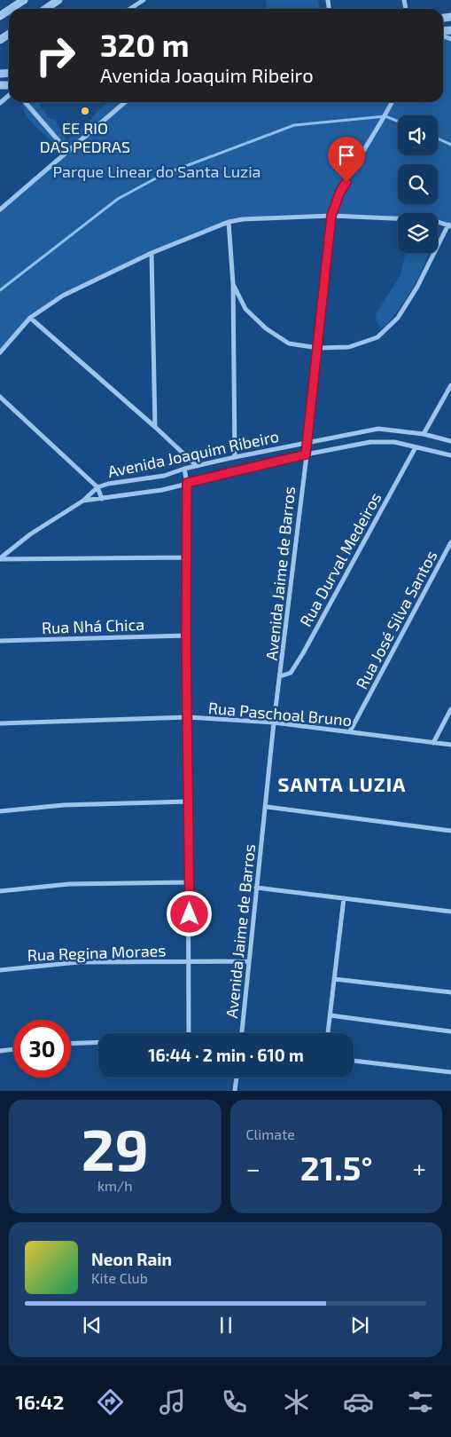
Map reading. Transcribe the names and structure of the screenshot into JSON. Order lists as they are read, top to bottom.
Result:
{
  "streets": {
    "street": [
      "Avenida Joaquim Ribeiro",
      "Rua Durval Medeiros",
      "Avenida Jaime de Barros",
      "Rua José Silva Santos",
      "Rua Nhá Chica",
      "Rua Paschoal Bruno",
      "Rua Regina Moraes"
    ]
  },
  "crossings": [
    ["Avenida Joaquim Ribeiro", "Rua Durval Medeiros"],
    ["Avenida Joaquim Ribeiro", "Avenida Jaime de Barros"],
    ["Rua Durval Medeiros", "Avenida Jaime de Barros"],
    ["Avenida Jaime de Barros", "Rua Paschoal Bruno"],
    ["Avenida Jaime de Barros", "Rua Regina Moraes"],
    ["Rua José Silva Santos", "Rua Paschoal Bruno"]
  ],
  "districts": ["SANTA LUZIA"],
  "parks": ["Parque Linear do Santa Luzia"],
  "places": ["EE RIO DAS PEDRAS"],
  "page": {
    "turn": ["320 m", "Avenida Joaquim Ribeiro"],
    "limit": "30",
    "trip": "16:44 · 2 min · 610 m",
    "tile": [
      ["29", "km/h"],
      "Climate"
    ],
    "heat": ["−", "21.5°", "+"],
    "song": ["Neon Rain", "Kite Club"],
    "tabs": "16:42"
  }
}
